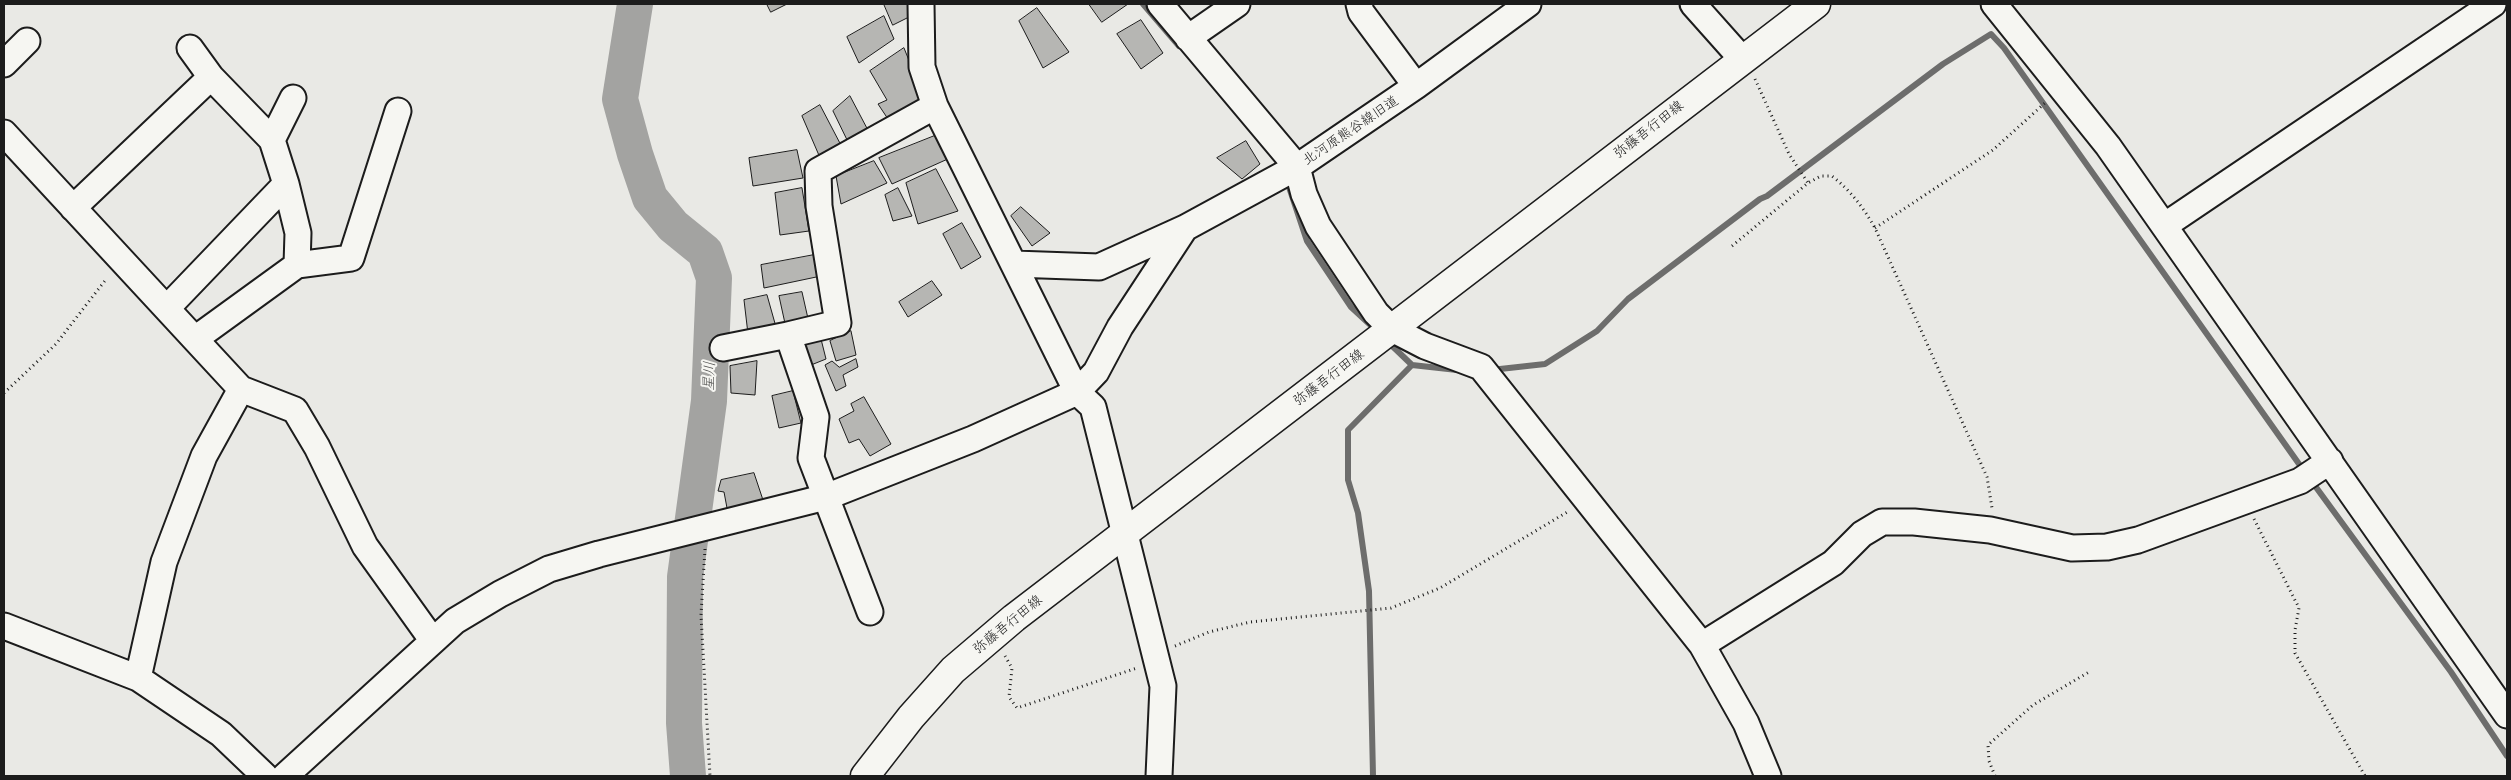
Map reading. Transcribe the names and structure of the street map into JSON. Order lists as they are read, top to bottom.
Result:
{
  "streets": {
    "main road": ["弥藤吾行田線"],
    "street": ["北河原熊谷線旧道"]
  },
  "water": ["星川"]
}
